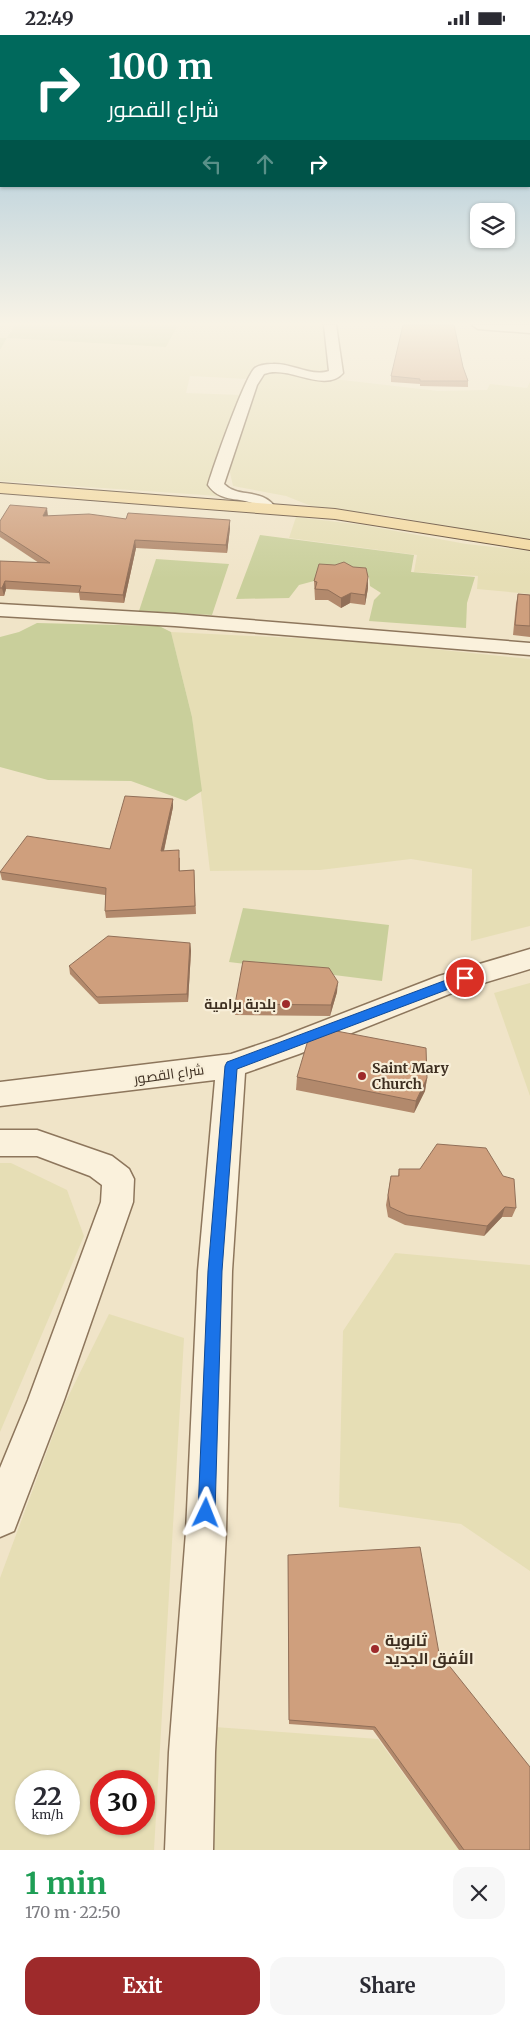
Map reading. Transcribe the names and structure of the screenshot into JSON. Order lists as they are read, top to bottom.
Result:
{
  "streets": {
    "street": ["شراع القصور"]
  },
  "places": ["بلدية برامية", "Saint Mary Church", "ثانوية الأفق الجديد"],
  "page": {
    "status": "22:49",
    "turn": ["100 m", "شراع القصور"],
    "speed": "22 km/h",
    "limit": "30",
    "heading": ["1 min", "170 m · 22:50"],
    "buttons": ["Exit", "Share"]
  }
}
